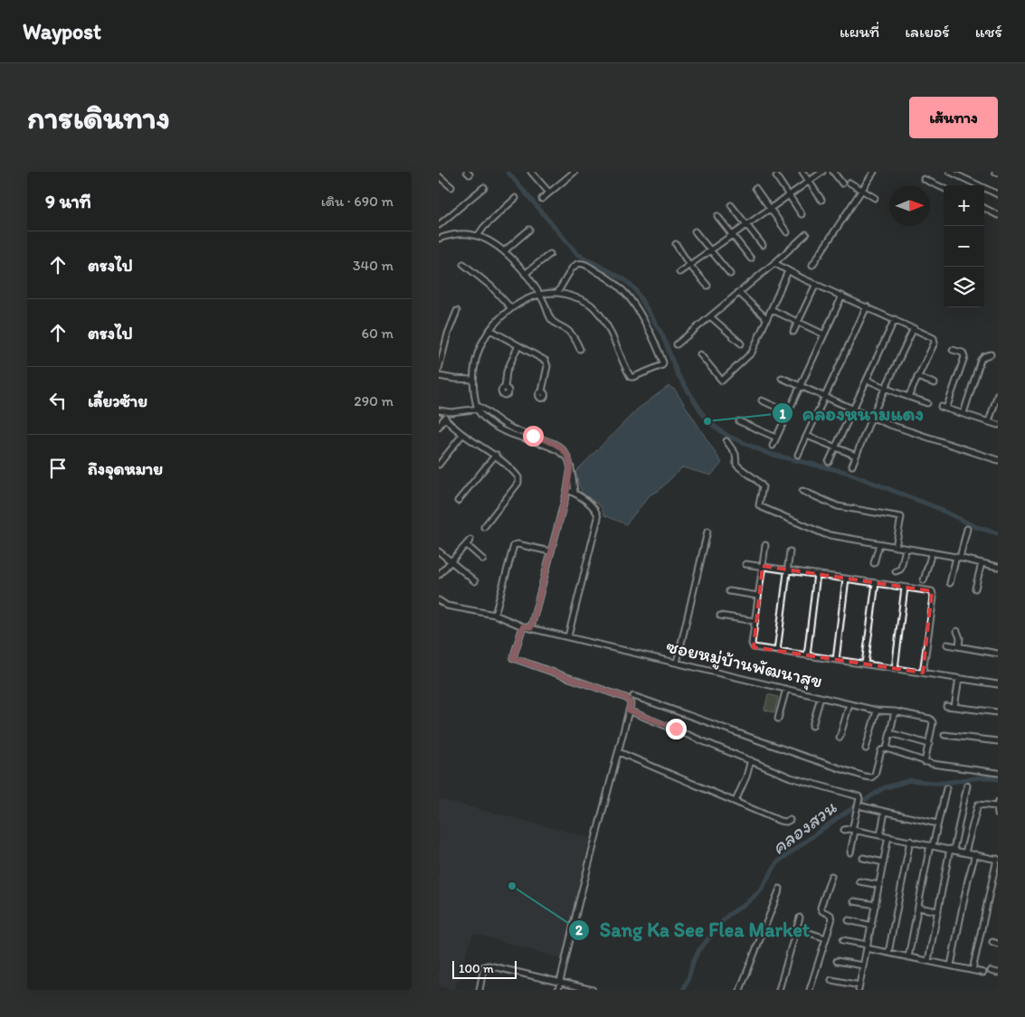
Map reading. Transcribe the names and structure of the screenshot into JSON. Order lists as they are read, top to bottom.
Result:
{
  "streets": {
    "street": ["ซอยหมู่บ้านพัฒนาสุข"]
  },
  "water": ["คลองสวน"],
  "places": ["คลองหนามแดง", "Sang Ka See Flea Market"],
  "scale_bar": "100 m",
  "north": "right",
  "page": {
    "header": "Waypost",
    "nav": ["แผนที่", "เลเยอร์", "แชร์"],
    "buttons": "เส้นทาง",
    "title": "การเดินทาง",
    "heading": ["9 นาที", "เดิน · 690 m"],
    "map_buttons": ["+", "−"],
    "list": [
      ["ตรงไป", "340 m"],
      ["ตรงไป", "60 m"],
      ["เลี้ยวซ้าย", "290 m"],
      "ถึงจุดหมาย"
    ],
    "scale": "100 m"
  }
}
